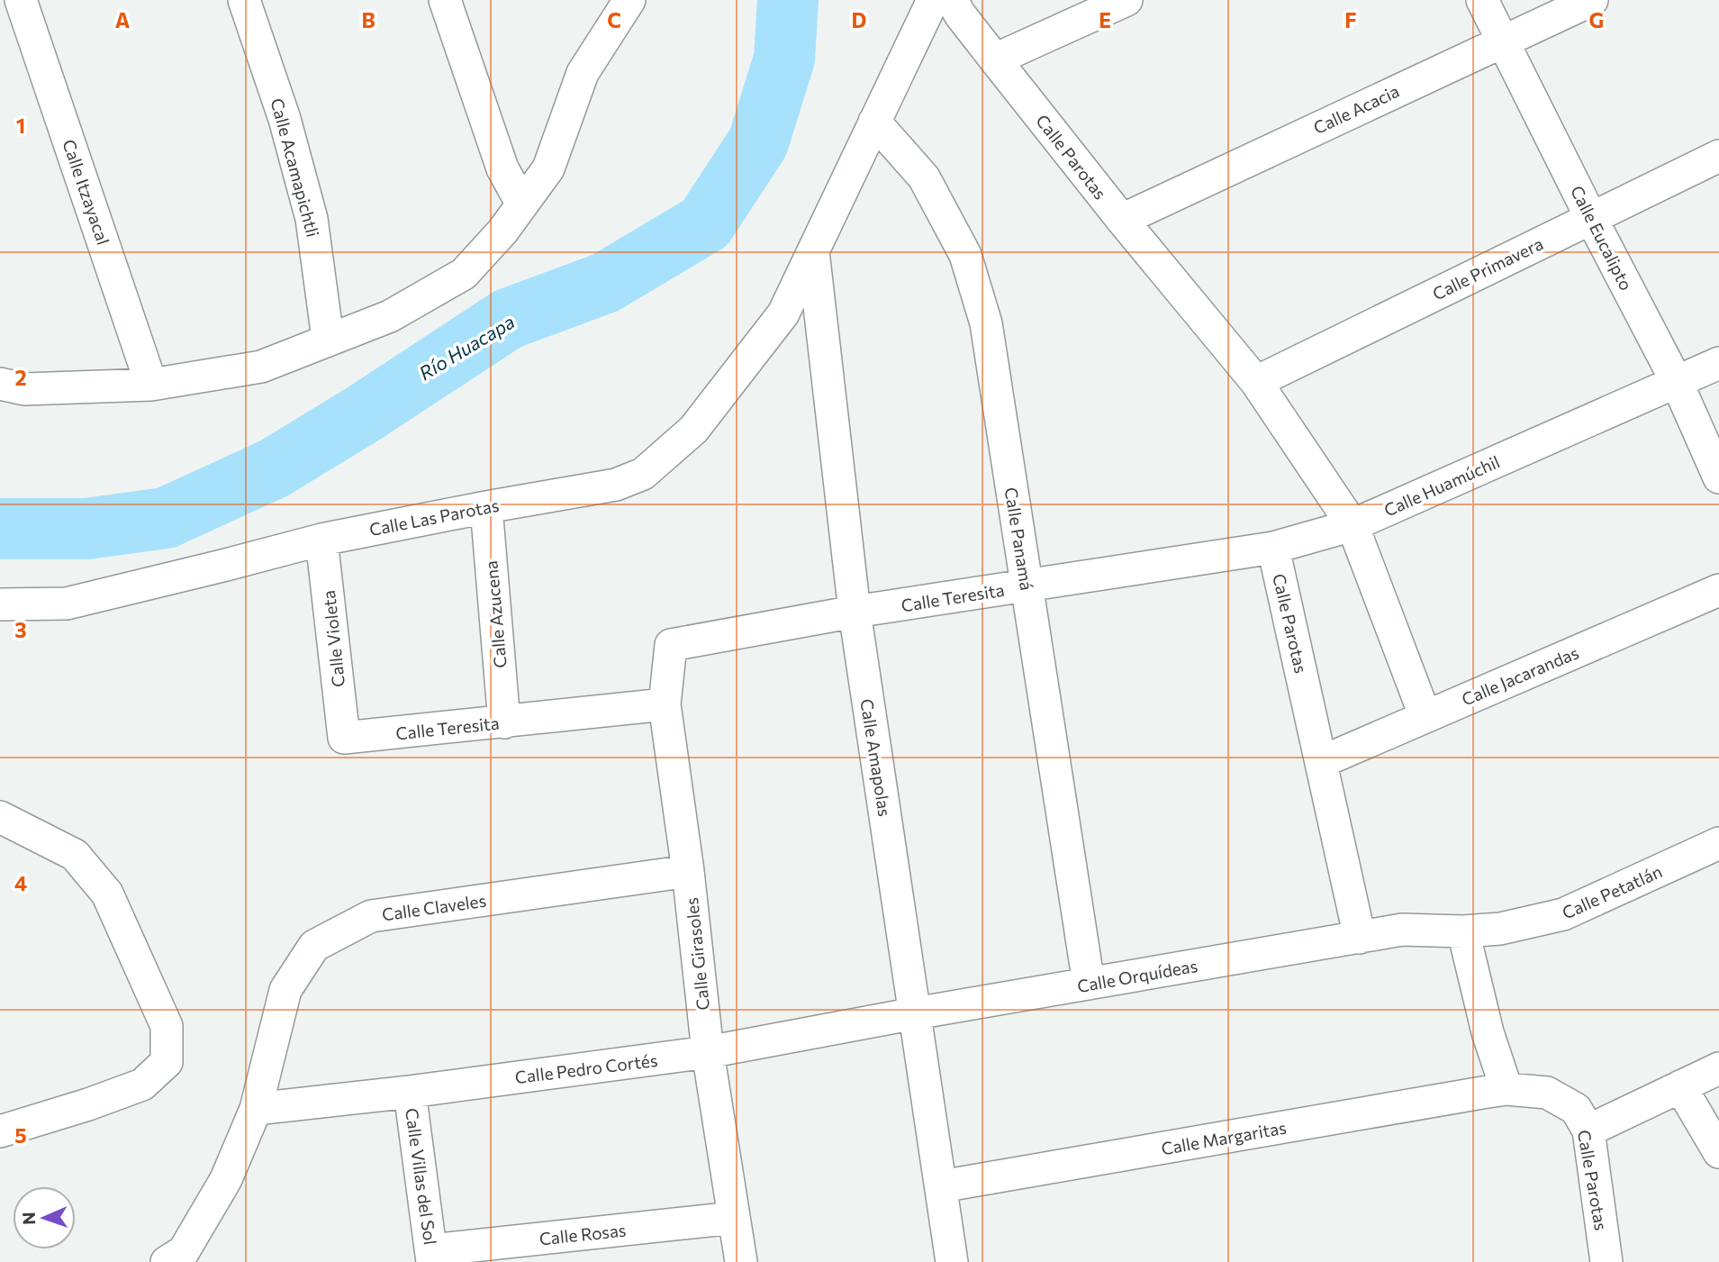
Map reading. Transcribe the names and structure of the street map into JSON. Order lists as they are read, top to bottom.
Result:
{
  "streets": {
    "street": [
      "Calle Acacia",
      "Calle Parotas",
      "Calle Acamapichtli",
      "Calle Itzayacal",
      "Calle Eucalipto",
      "Calle Primavera",
      "Calle Huamúchil",
      "Calle Las Parotas",
      "Calle Panamá",
      "Calle Teresita",
      "Calle Azucena",
      "Calle Violeta",
      "Calle Jacarandas",
      "Calle Amapolas",
      "Calle Petatlán",
      "Calle Claveles",
      "Calle Girasoles",
      "Calle Orquídeas",
      "Calle Pedro Cortés",
      "Calle Margaritas",
      "Calle Villas del Sol",
      "Calle Rosas"
    ]
  },
  "crossings": [
    ["Calle Acacia", "Calle Parotas"],
    ["Calle Acacia", "Calle Eucalipto"],
    ["Calle Parotas", "Calle Primavera"],
    ["Calle Parotas", "Calle Huamúchil"],
    ["Calle Parotas", "Calle Teresita"],
    ["Calle Parotas", "Calle Jacarandas"],
    ["Calle Parotas", "Calle Orquídeas"],
    ["Calle Parotas", "Calle Margaritas"],
    ["Calle Eucalipto", "Calle Primavera"],
    ["Calle Eucalipto", "Calle Huamúchil"],
    ["Calle Las Parotas", "Calle Panamá"],
    ["Calle Las Parotas", "Calle Azucena"],
    ["Calle Las Parotas", "Calle Violeta"],
    ["Calle Las Parotas", "Calle Amapolas"],
    ["Calle Panamá", "Calle Teresita"],
    ["Calle Panamá", "Calle Orquídeas"],
    ["Calle Teresita", "Calle Azucena"],
    ["Calle Teresita", "Calle Violeta"],
    ["Calle Teresita", "Calle Amapolas"],
    ["Calle Teresita", "Calle Girasoles"],
    ["Calle Amapolas", "Calle Orquídeas"],
    ["Calle Amapolas", "Calle Pedro Cortés"],
    ["Calle Amapolas", "Calle Margaritas"],
    ["Calle Claveles", "Calle Girasoles"],
    ["Calle Claveles", "Calle Pedro Cortés"],
    ["Calle Girasoles", "Calle Pedro Cortés"],
    ["Calle Girasoles", "Calle Rosas"],
    ["Calle Orquídeas", "Calle Pedro Cortés"],
    ["Calle Pedro Cortés", "Calle Villas del Sol"],
    ["Calle Villas del Sol", "Calle Rosas"]
  ],
  "water": ["Río Huacapa"],
  "north": "left",
  "grid": {
    "columns": [
      "A",
      "B",
      "C",
      "D",
      "E",
      "F",
      "G"
    ],
    "rows": [
      "1",
      "2",
      "3",
      "4",
      "5"
    ]
  }
}
